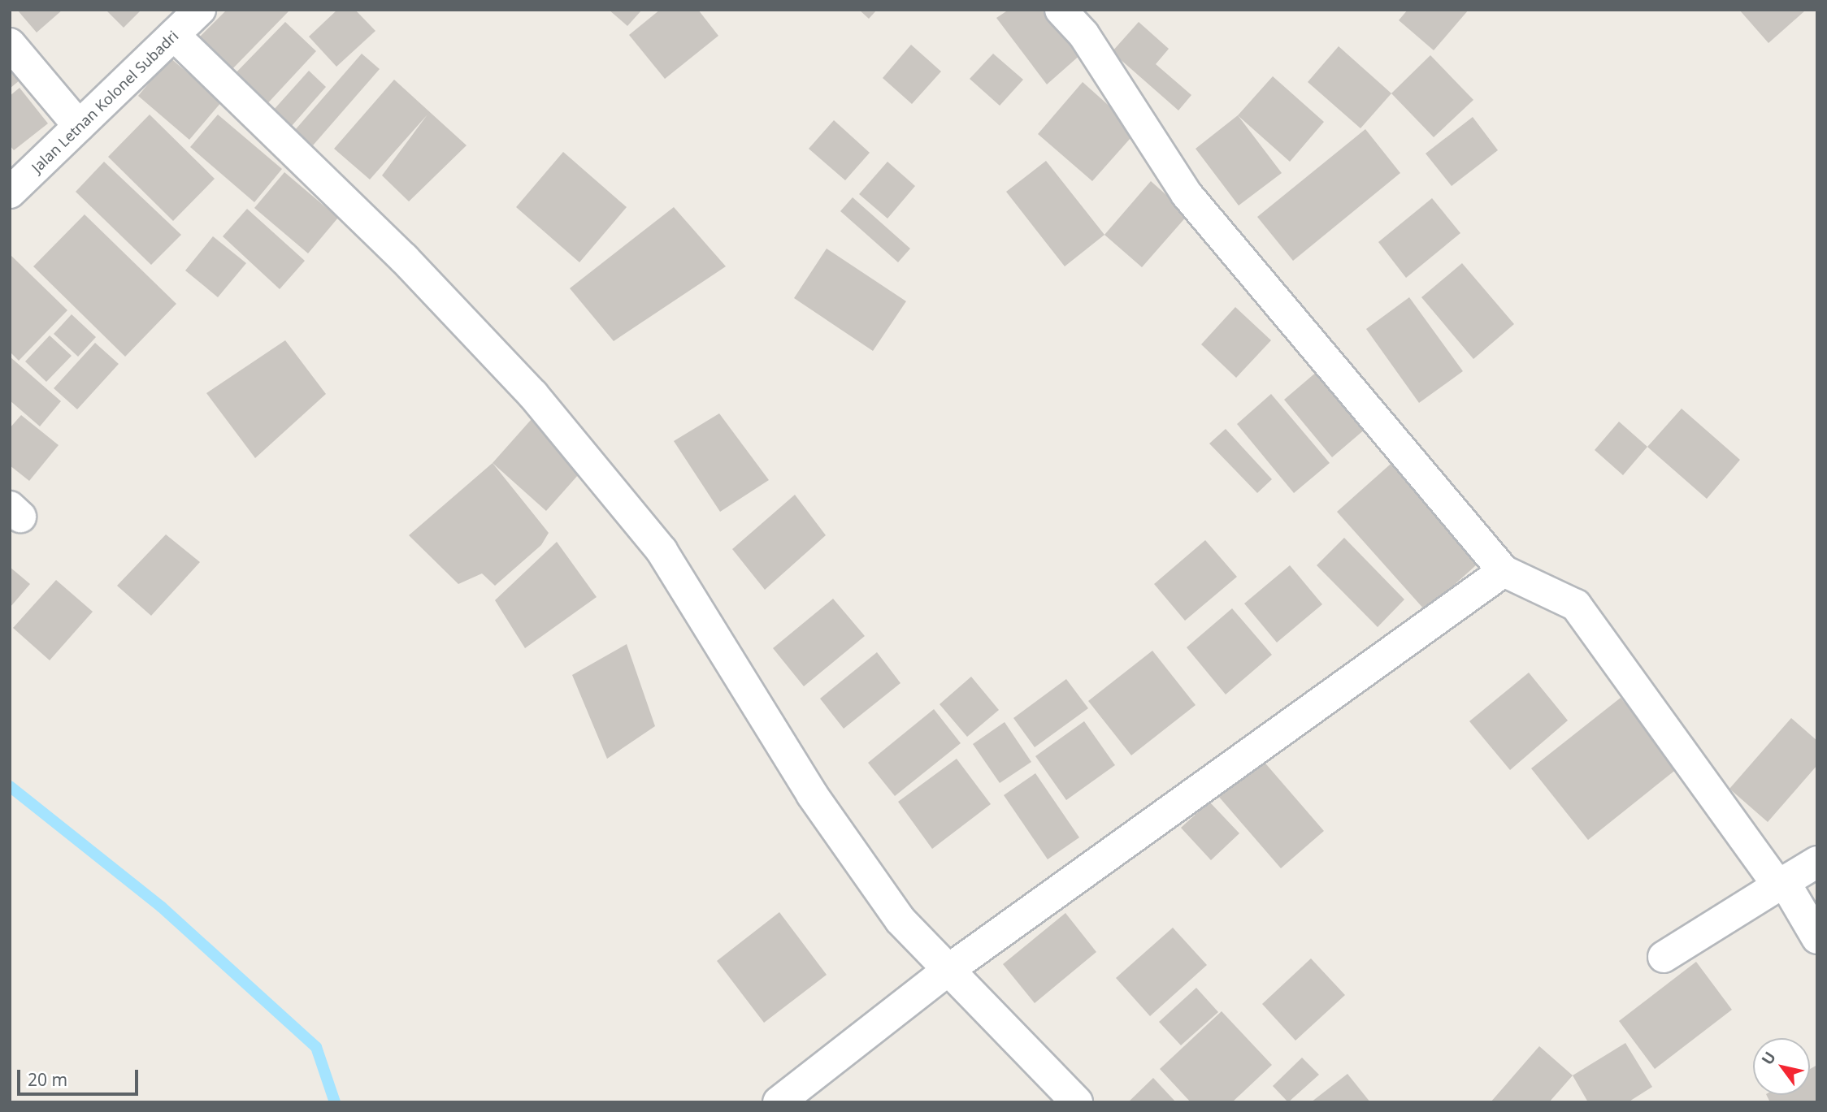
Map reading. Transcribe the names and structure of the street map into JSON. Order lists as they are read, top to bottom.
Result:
{
  "streets": {
    "street": ["Jalan Letnan Kolonel Subadri"]
  },
  "scale_bar": "20 m",
  "north": "top left"
}
